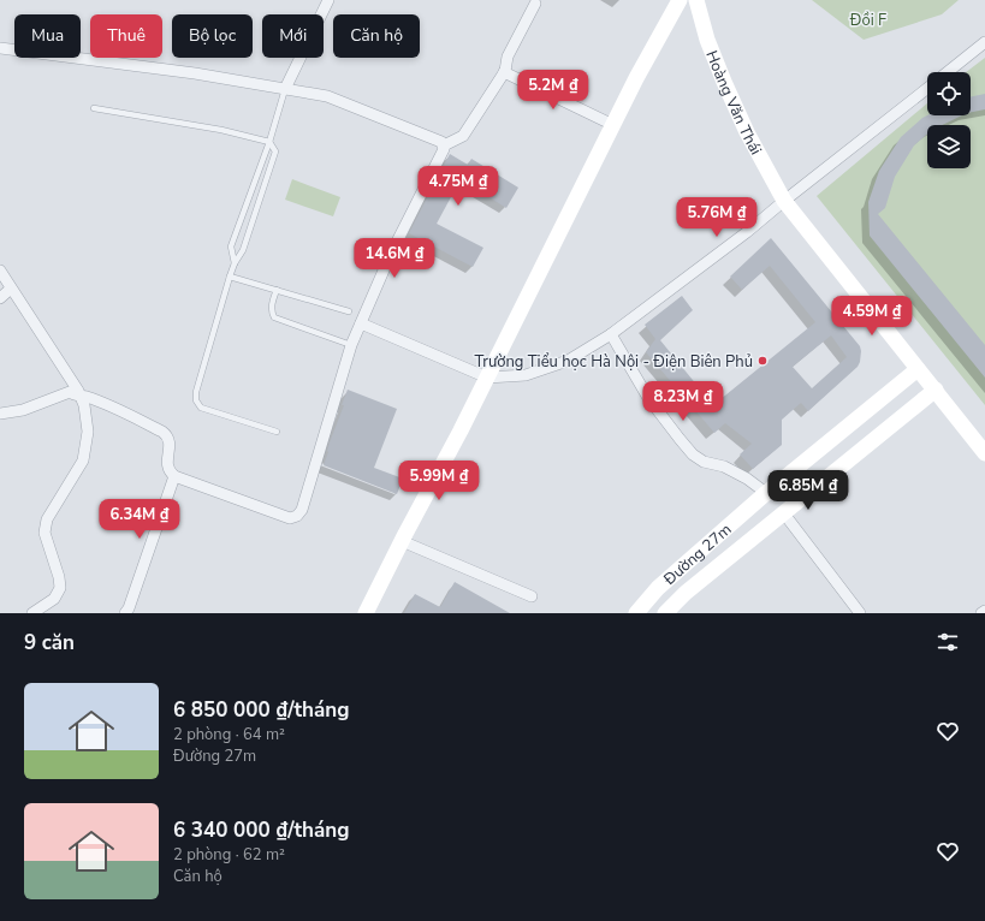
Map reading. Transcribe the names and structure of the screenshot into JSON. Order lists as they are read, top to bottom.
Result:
{
  "streets": {
    "street": ["Hoàng Văn Thái", "Đường 27m"]
  },
  "crossings": [
    ["Hoàng Văn Thái", "Đường 27m"]
  ],
  "parks": ["Đồi F"],
  "places": ["Trường Tiểu học Hà Nội - Điện Biên Phủ"],
  "page": {
    "chip": [
      "Mua",
      "Thuê",
      "Bộ lọc",
      "Mới",
      "Căn hộ"
    ],
    "price": [
      "5.2M ₫",
      "4.75M ₫",
      "5.76M ₫",
      "14.6M ₫",
      "4.59M ₫",
      "8.23M ₫",
      "5.99M ₫",
      "6.85M ₫",
      "6.34M ₫"
    ],
    "heading": "9 căn",
    "list": [
      {
        "name": "6 850 000 ₫/tháng",
        "note": "2 phòng · 64 m² · Đường 27m"
      },
      {
        "name": "6 340 000 ₫/tháng",
        "note": "2 phòng · 62 m² · Căn hộ"
      }
    ]
  }
}
